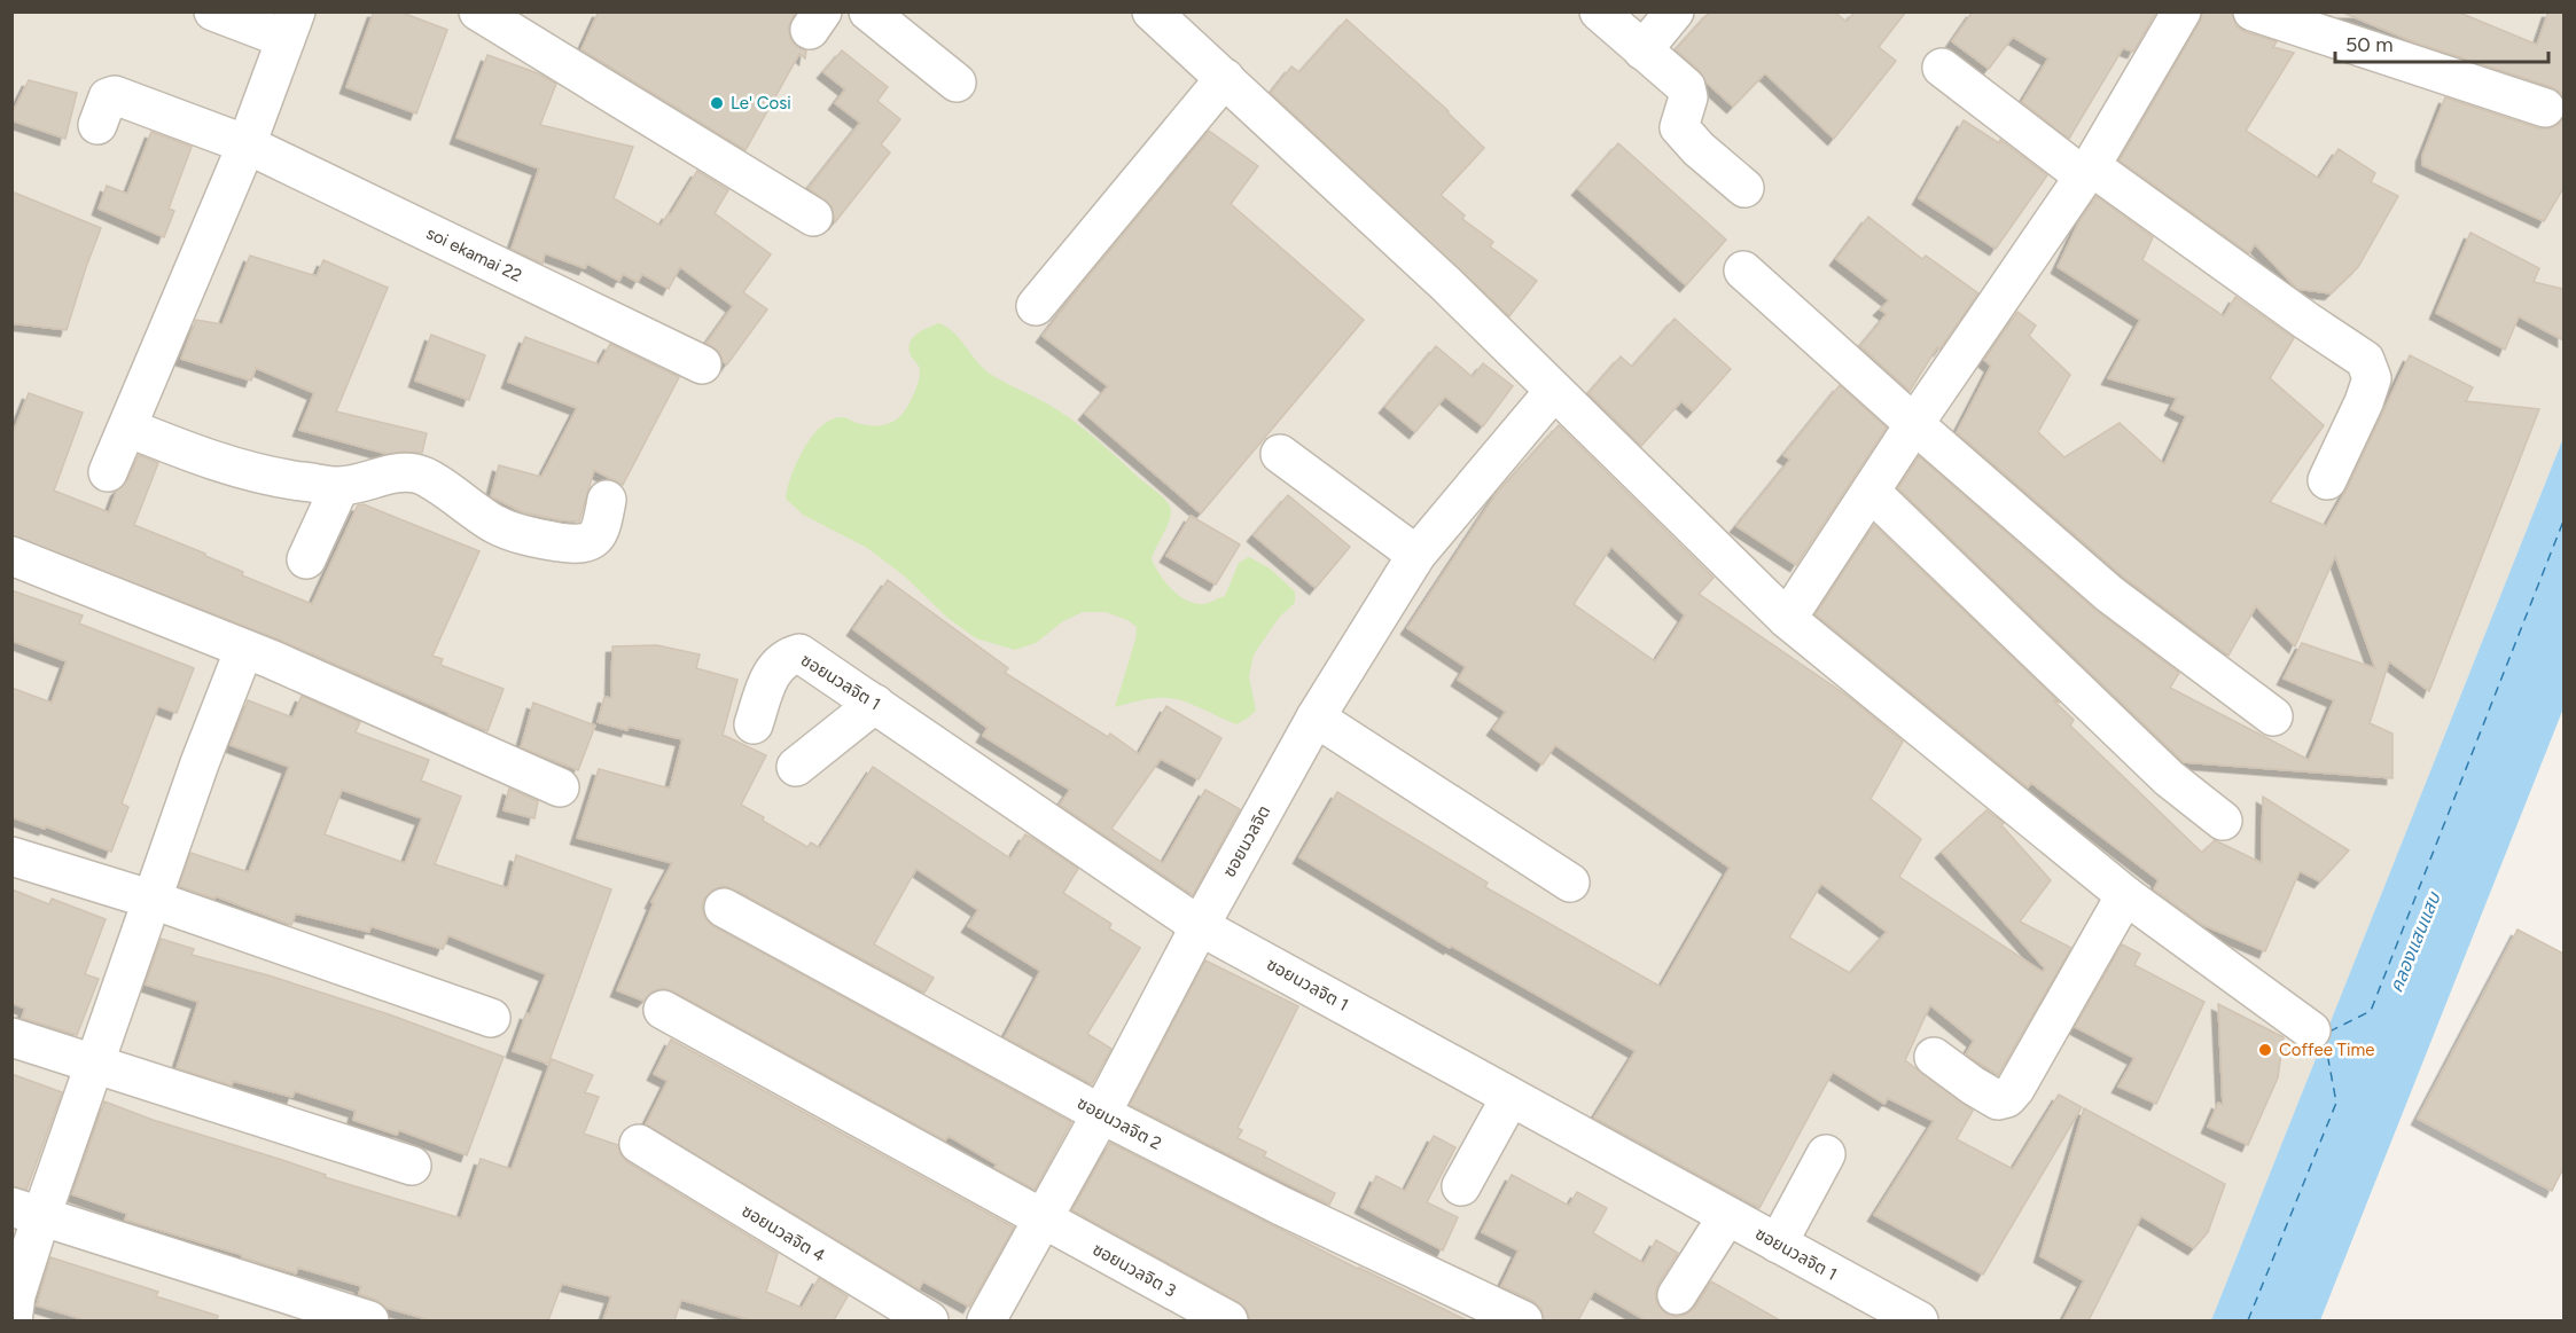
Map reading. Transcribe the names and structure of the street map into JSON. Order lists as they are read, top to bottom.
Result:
{
  "streets": {
    "street": [
      "soi ekamai 22",
      "ซอยนวลจิต 1",
      "ซอยนวลจิต",
      "ซอยนวลจิต 2",
      "ซอยนวลจิต 4",
      "ซอยนวลจิต 3"
    ]
  },
  "crossings": [
    ["ซอยนวลจิต 1", "ซอยนวลจิต"],
    ["ซอยนวลจิต", "ซอยนวลจิต 2"],
    ["ซอยนวลจิต", "ซอยนวลจิต 3"]
  ],
  "water": ["คลองแสนแสบ"],
  "places": ["Le' Cosi", "Coffee Time"],
  "scale_bar": "50 m"
}
